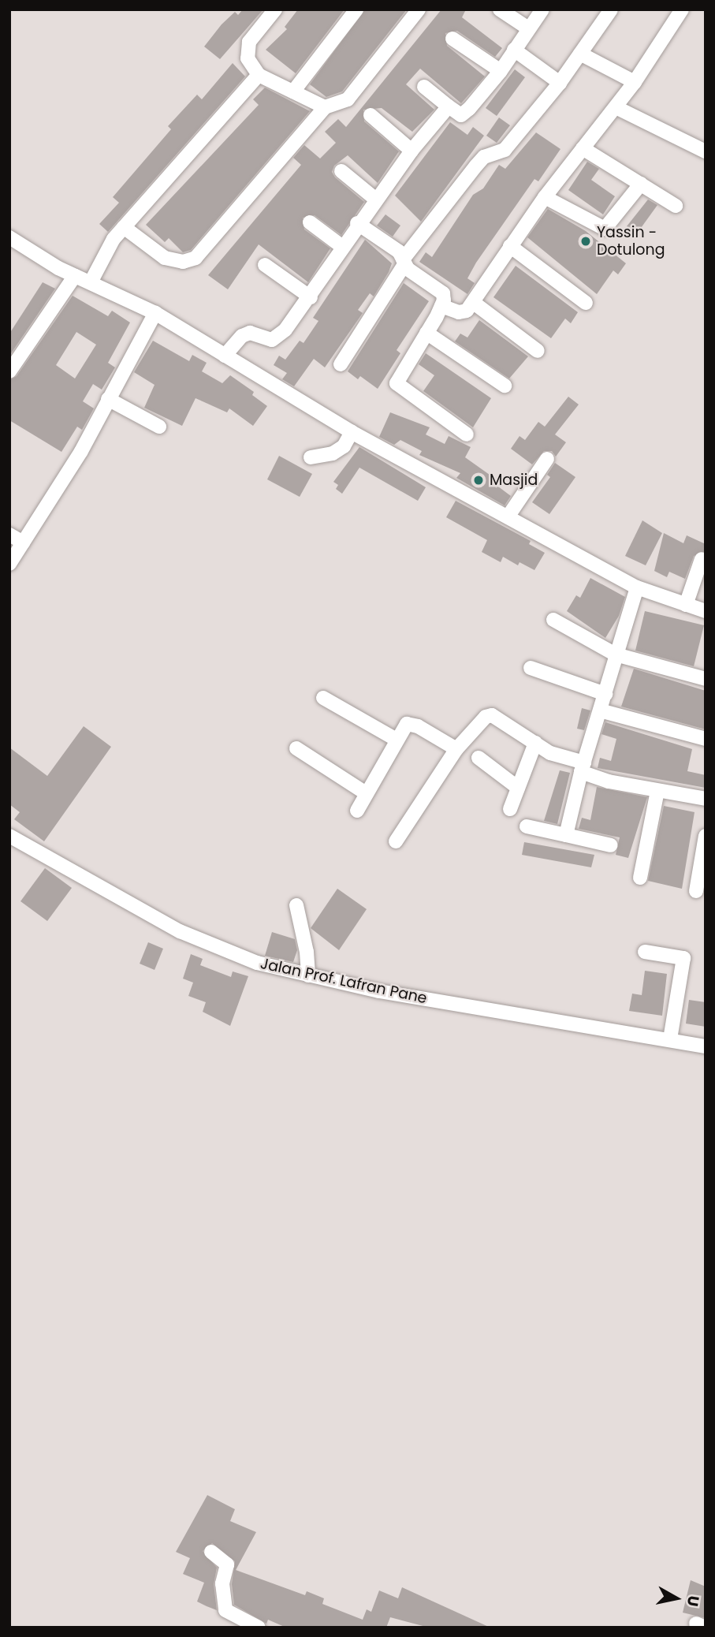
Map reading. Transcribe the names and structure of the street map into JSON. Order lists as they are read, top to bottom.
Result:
{
  "streets": {
    "street": ["Jalan Prof. Lafran Pane"]
  },
  "places": ["Yassin - Dotulong", "Masjid"],
  "north": "right"
}
